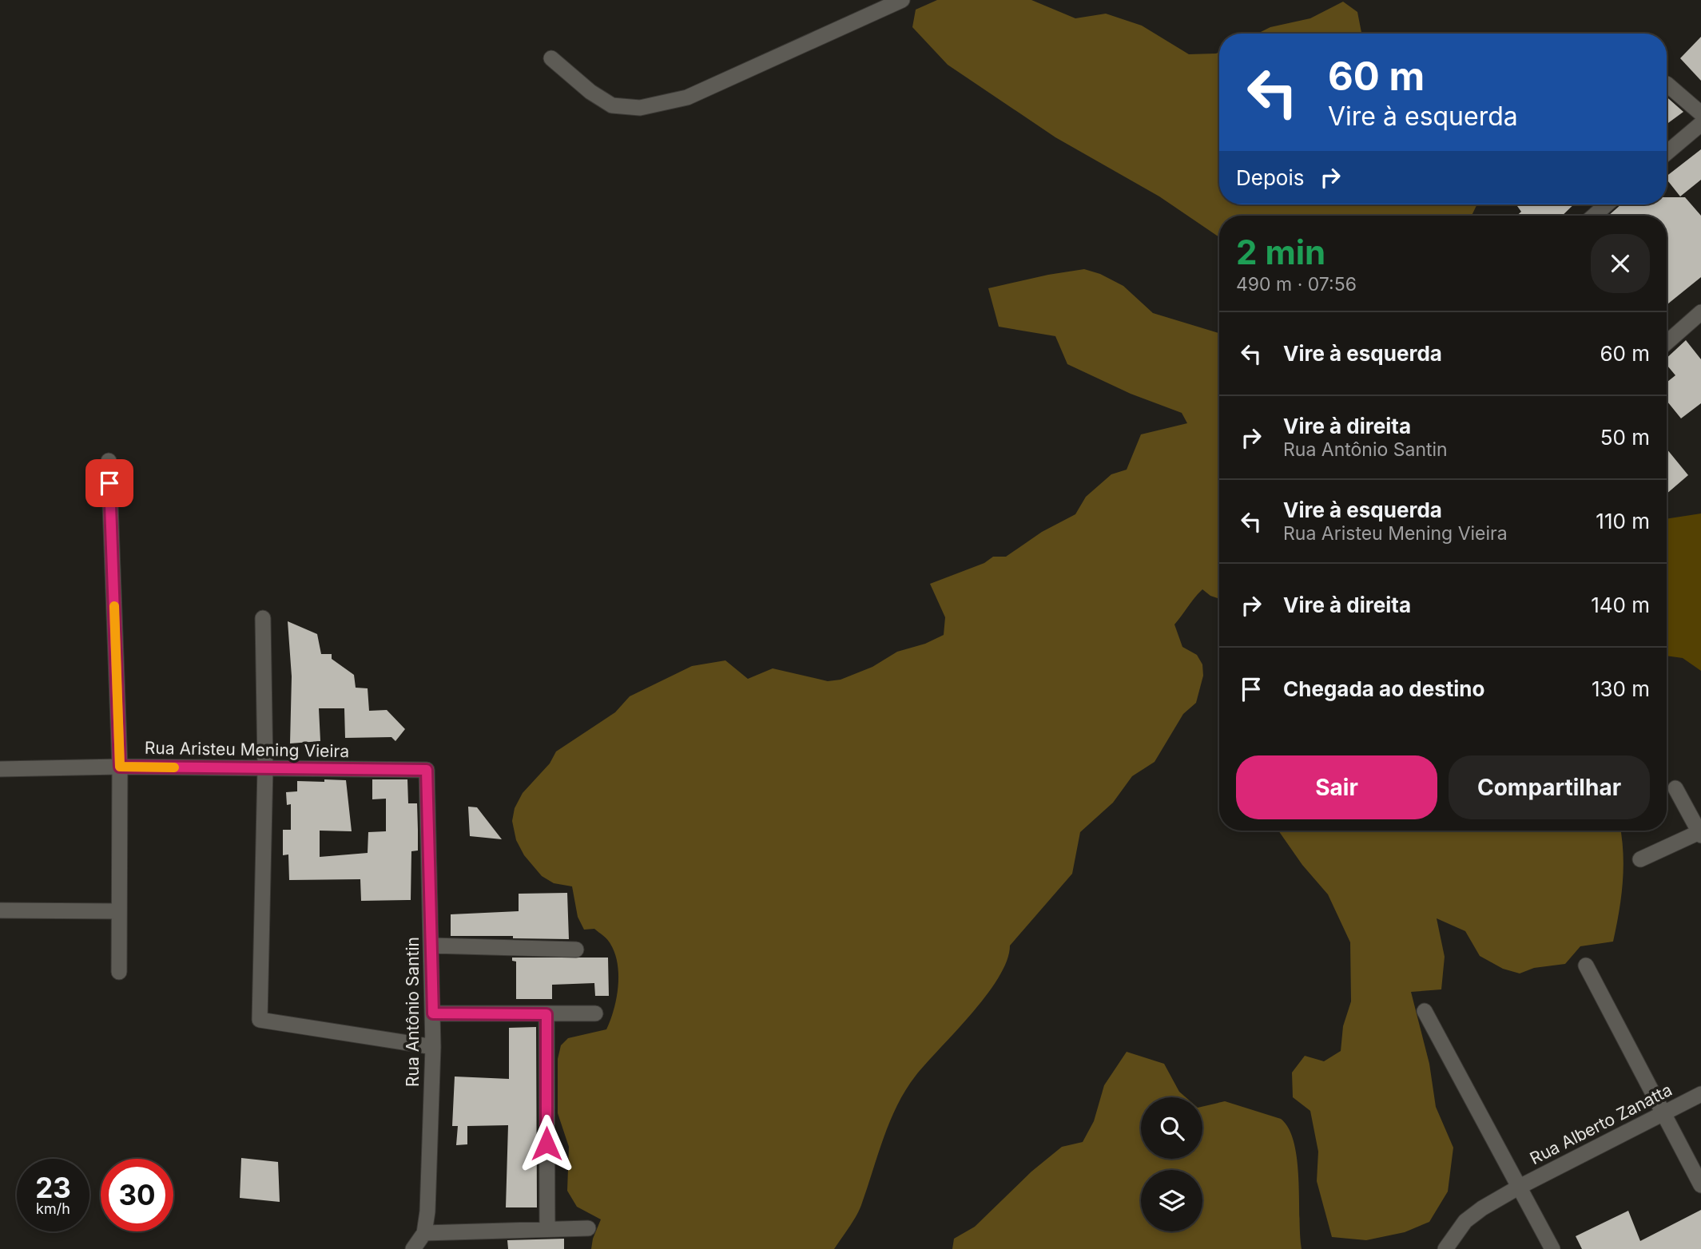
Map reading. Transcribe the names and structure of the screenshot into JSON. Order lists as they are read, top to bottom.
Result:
{
  "streets": {
    "street": ["Rua Aristeu Mening Vieira", "Rua Antônio Santin", "Rua Alberto Zanatta"]
  },
  "crossings": [
    ["Rua Aristeu Mening Vieira", "Rua Antônio Santin"]
  ],
  "page": {
    "turn": ["60 m", "Vire à esquerda"],
    "then": "Depois",
    "heading": ["2 min", "490 m · 07:56"],
    "list": [
      {
        "name": "Vire à esquerda",
        "value": "60 m"
      },
      {
        "name": "Vire à direita",
        "note": "Rua Antônio Santin",
        "value": "50 m"
      },
      {
        "name": "Vire à esquerda",
        "note": "Rua Aristeu Mening Vieira",
        "value": "110 m"
      },
      {
        "name": "Vire à direita",
        "value": "140 m"
      },
      {
        "name": "Chegada ao destino",
        "value": "130 m"
      }
    ],
    "buttons": ["Sair", "Compartilhar"],
    "speed": "23 km/h",
    "limit": "30"
  }
}
